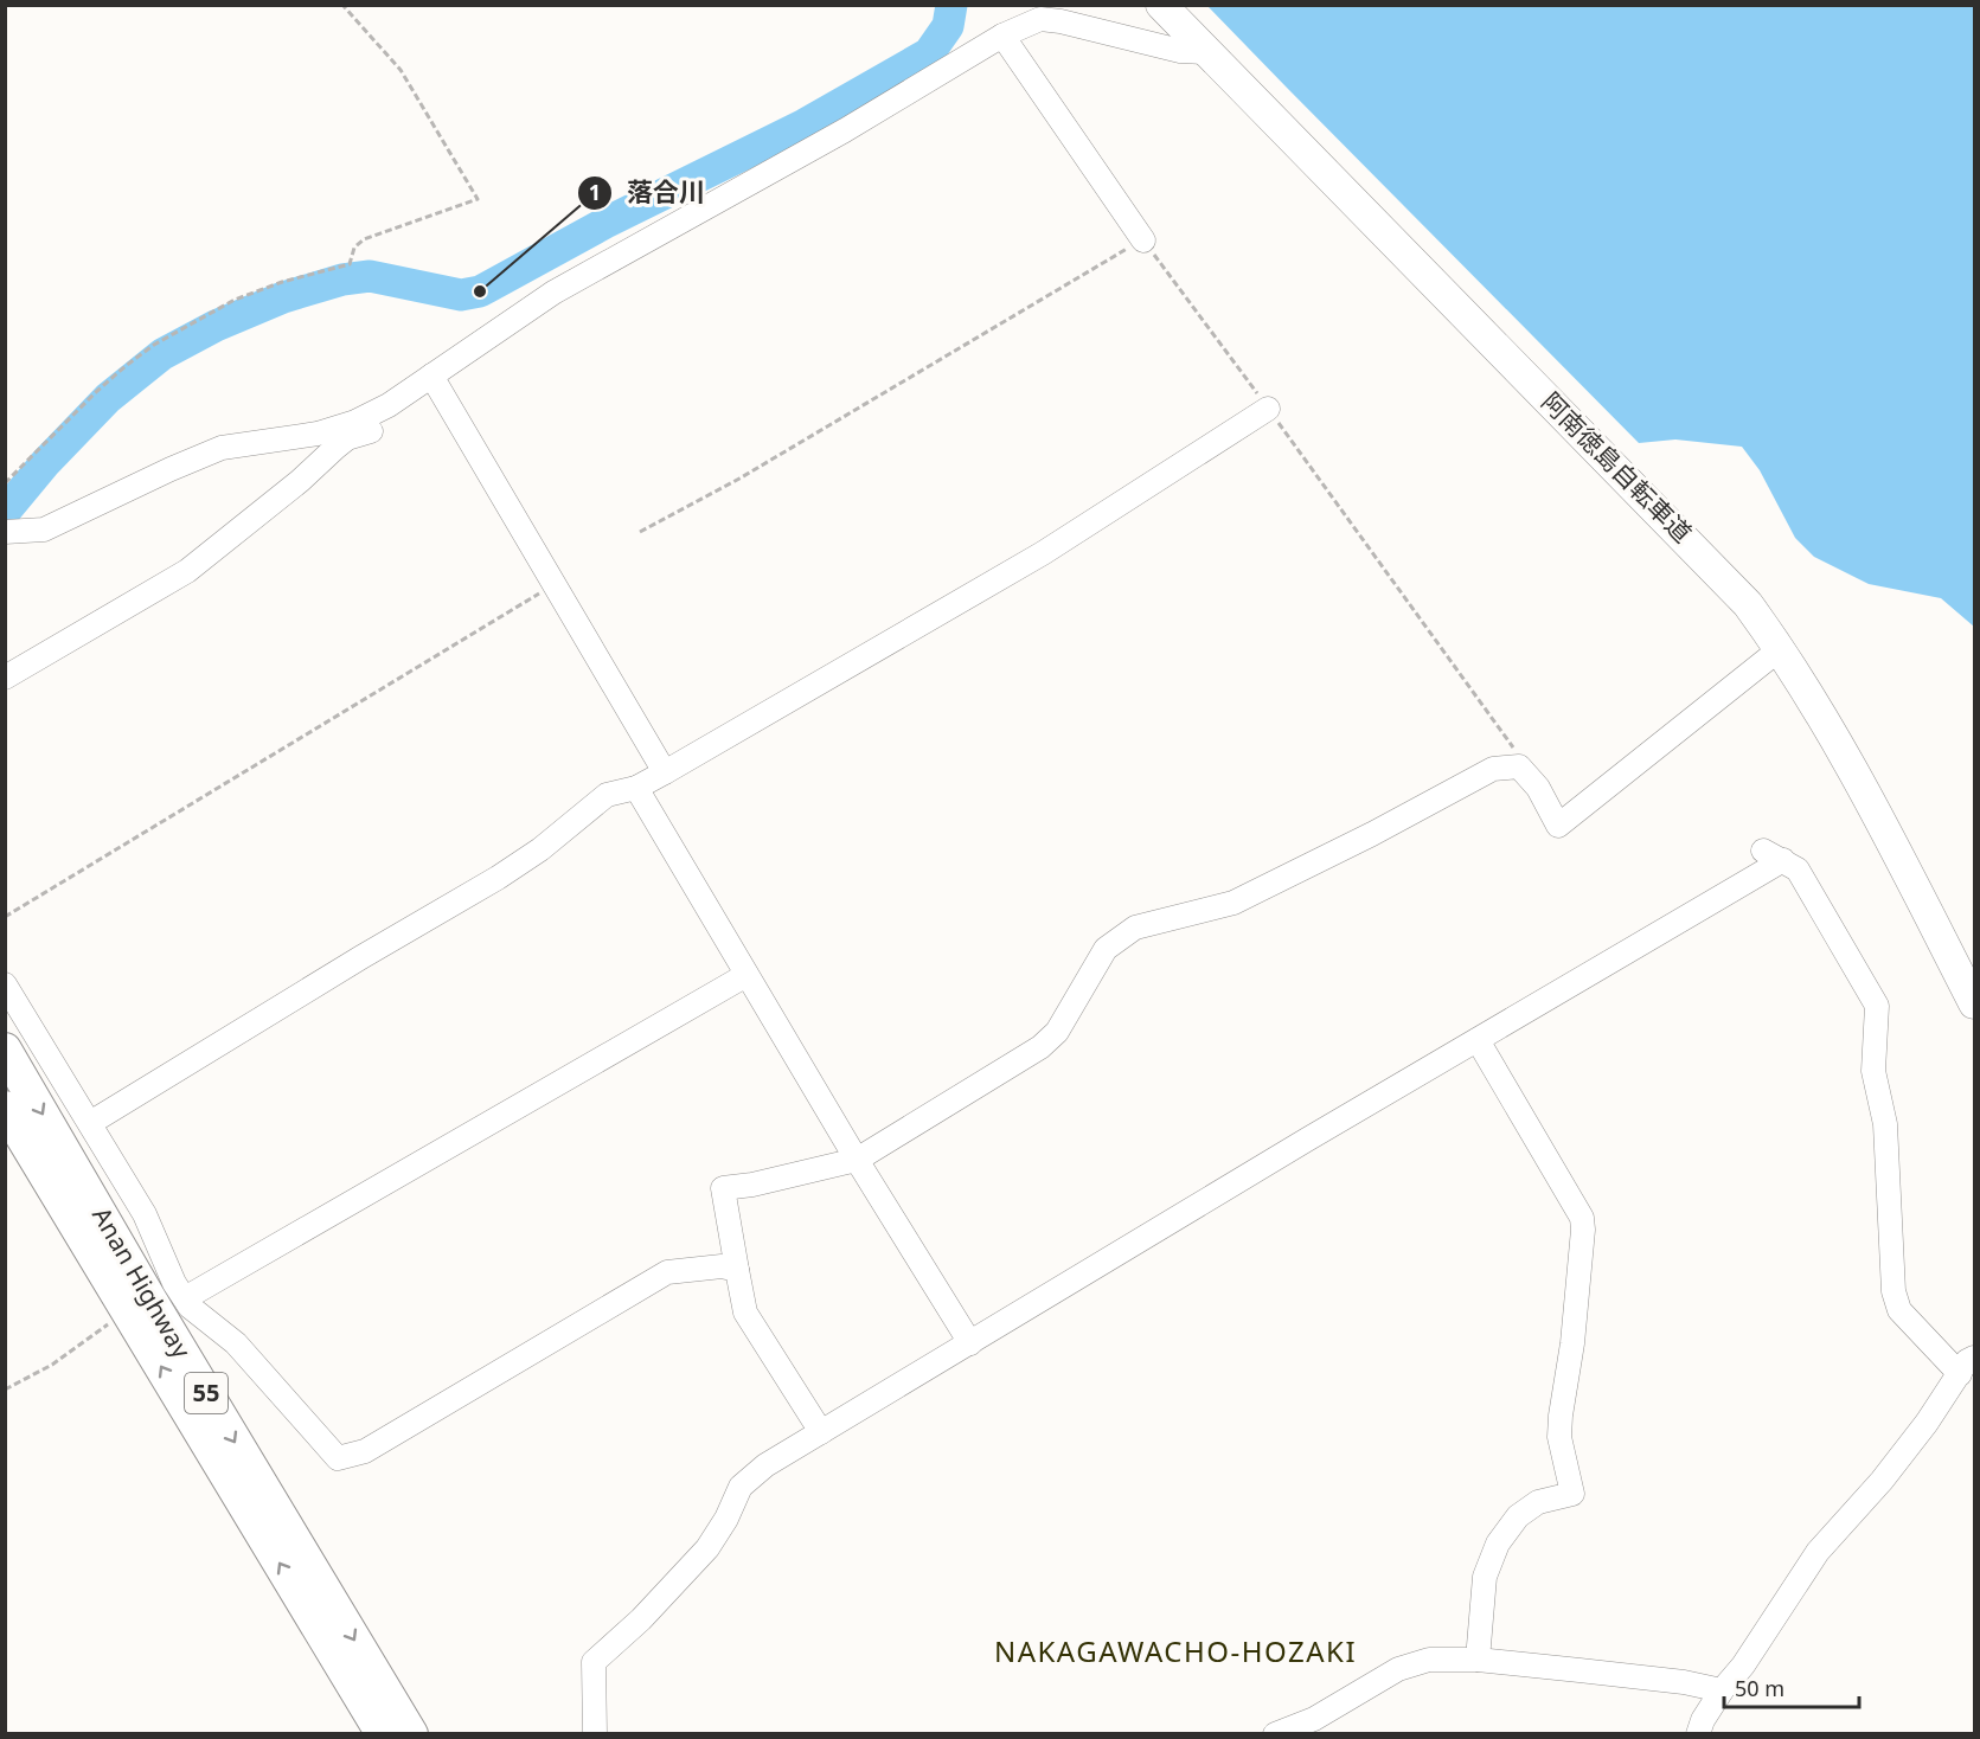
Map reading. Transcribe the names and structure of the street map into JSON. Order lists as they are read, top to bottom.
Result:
{
  "streets": {
    "highway": ["Anan Highway", "55"],
    "main road": ["阿南徳島自転車道"]
  },
  "districts": ["NAKAGAWACHO-HOZAKI"],
  "places": ["落合川"],
  "scale_bar": "50 m"
}
